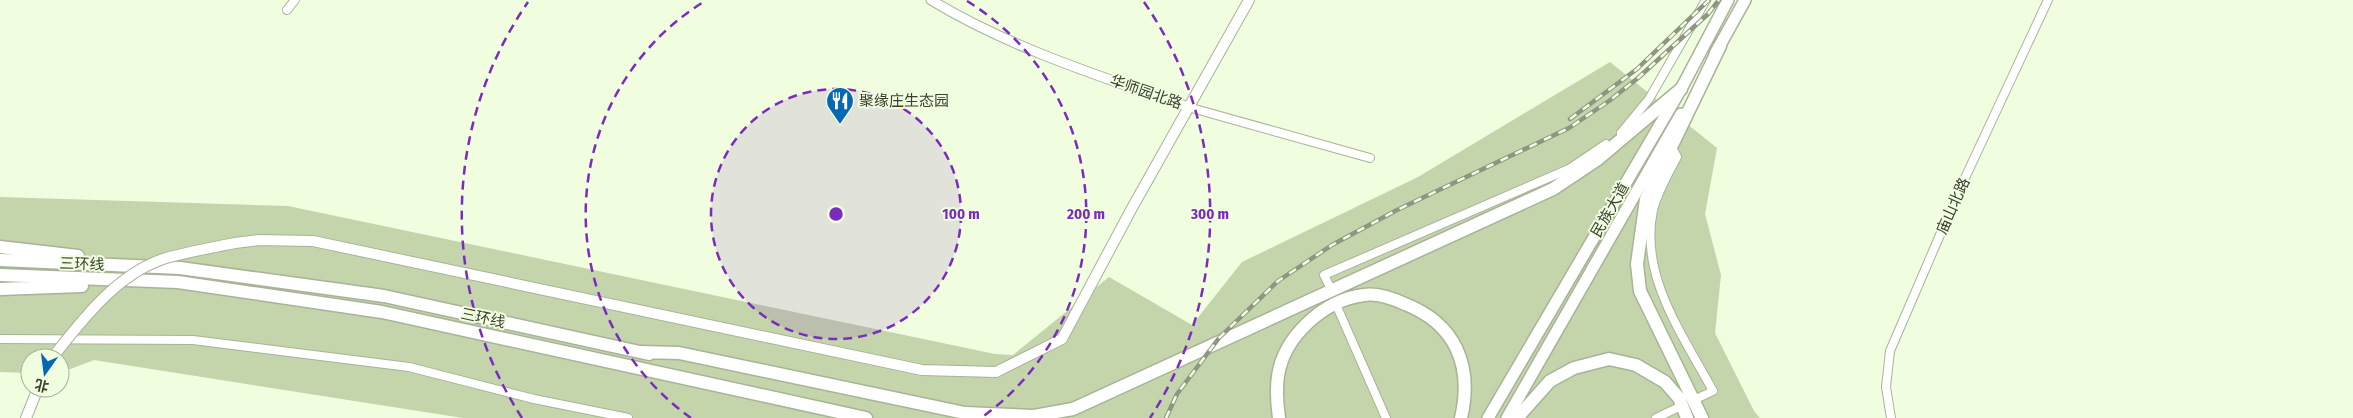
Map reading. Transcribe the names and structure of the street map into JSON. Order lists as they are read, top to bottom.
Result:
{
  "streets": {
    "highway": ["三环线"],
    "main road": ["民族大道"],
    "street": ["华师园北路", "庙山北路"]
  },
  "places": {
    "restaurant": ["聚缘庄生态园"]
  },
  "north": "bottom",
  "rings": ["100 m", "200 m", "300 m"]
}
